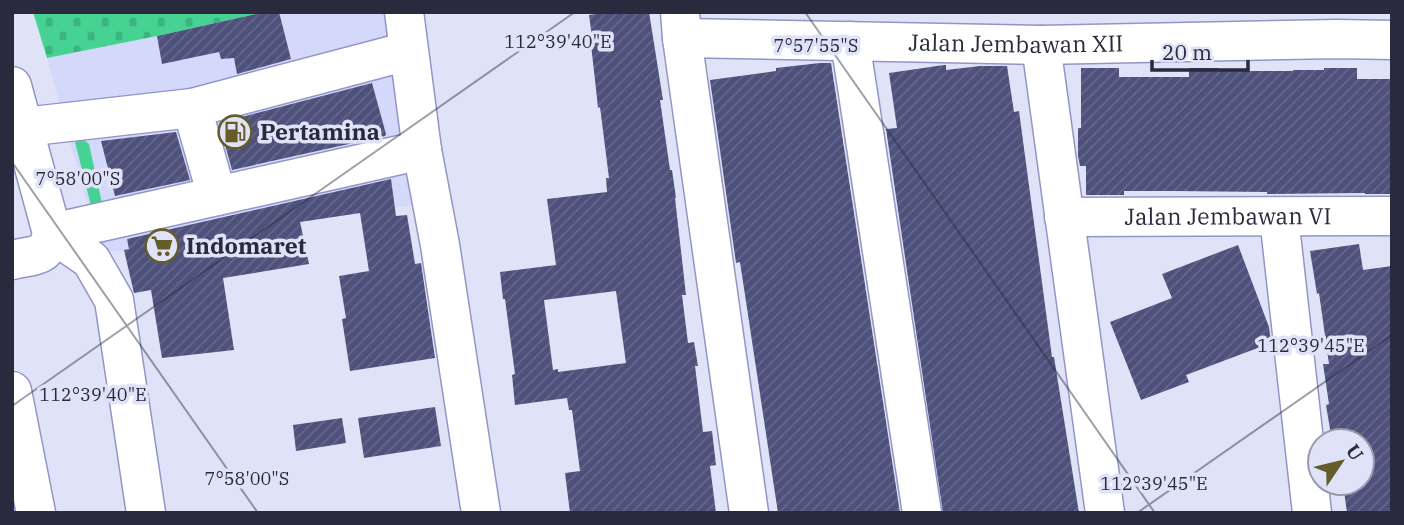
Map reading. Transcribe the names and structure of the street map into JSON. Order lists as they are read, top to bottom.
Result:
{
  "streets": {
    "street": ["Jalan Jembawan XII", "Jalan Jembawan VI"]
  },
  "places": {
    "fuel station": ["Pertamina"],
    "supermarket": ["Indomaret"]
  },
  "scale_bar": "20 m",
  "north": "top right",
  "coordinates": [
    "112°39'40\"E",
    "7°57'55\"S",
    "7°58'00\"S",
    "112°39'45\"E"
  ]
}
